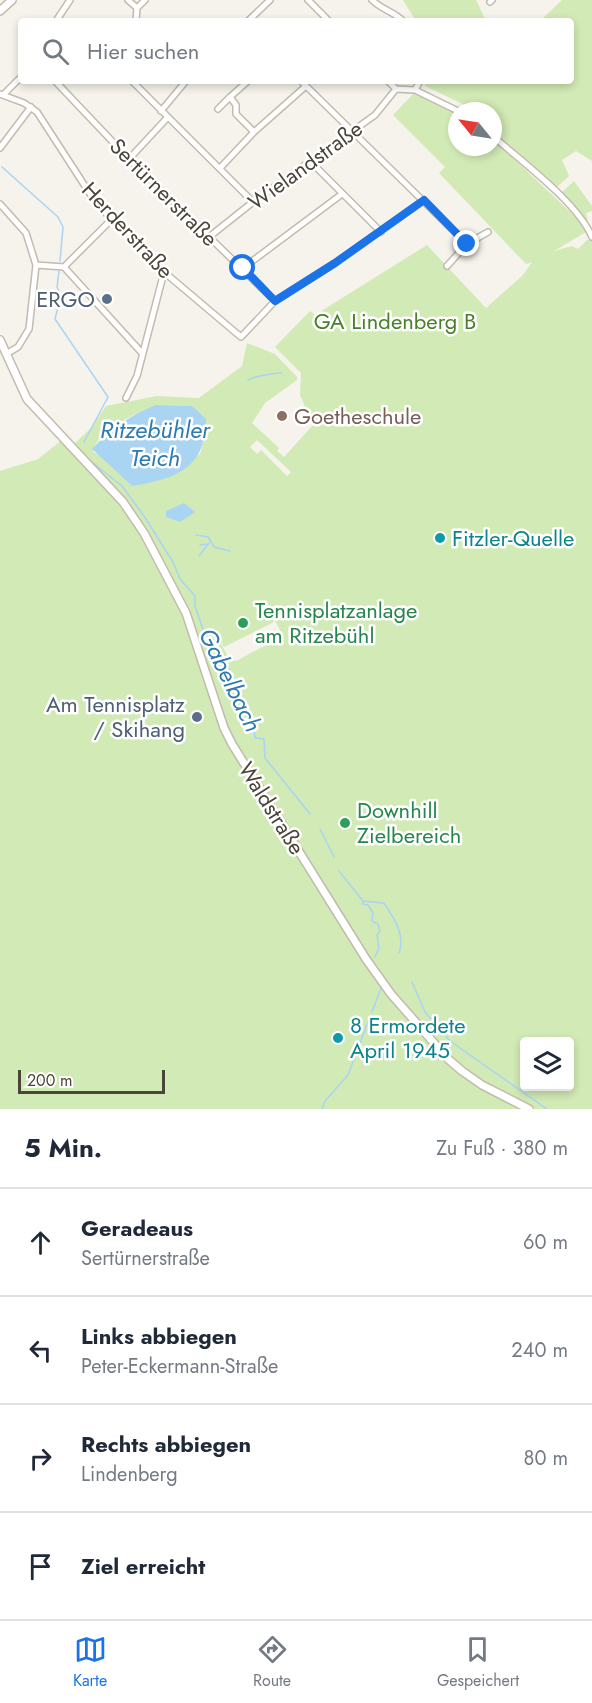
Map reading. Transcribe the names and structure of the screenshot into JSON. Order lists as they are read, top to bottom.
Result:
{
  "streets": {
    "street": [
      "Wielandstraße",
      "Sertürnerstraße",
      "Herderstraße",
      "Waldstraße"
    ]
  },
  "crossings": [
    ["Wielandstraße", "Sertürnerstraße"],
    ["Sertürnerstraße", "Herderstraße"]
  ],
  "water": ["Ritzebühler Teich", "Gabelbach"],
  "parks": ["GA Lindenberg B"],
  "places": [
    "ERGO",
    "Goetheschule",
    "Fitzler-Quelle",
    "Tennisplatzanlage am Ritzebühl",
    "Am Tennisplatz / Skihang",
    "Downhill Zielbereich",
    "8 Ermordete April 1945"
  ],
  "scale_bar": "200 m",
  "north": "top left",
  "page": {
    "search": "Hier suchen",
    "scale": "200 m",
    "heading": ["5 Min.", "Zu Fuß · 380 m"],
    "list": [
      ["Geradeaus", "Sertürnerstraße", "60 m"],
      ["Links abbiegen", "Peter-Eckermann-Straße", "240 m"],
      ["Rechts abbiegen", "Lindenberg", "80 m"],
      "Ziel erreicht"
    ],
    "nav": ["Karte", "Route", "Gespeichert"]
  }
}
